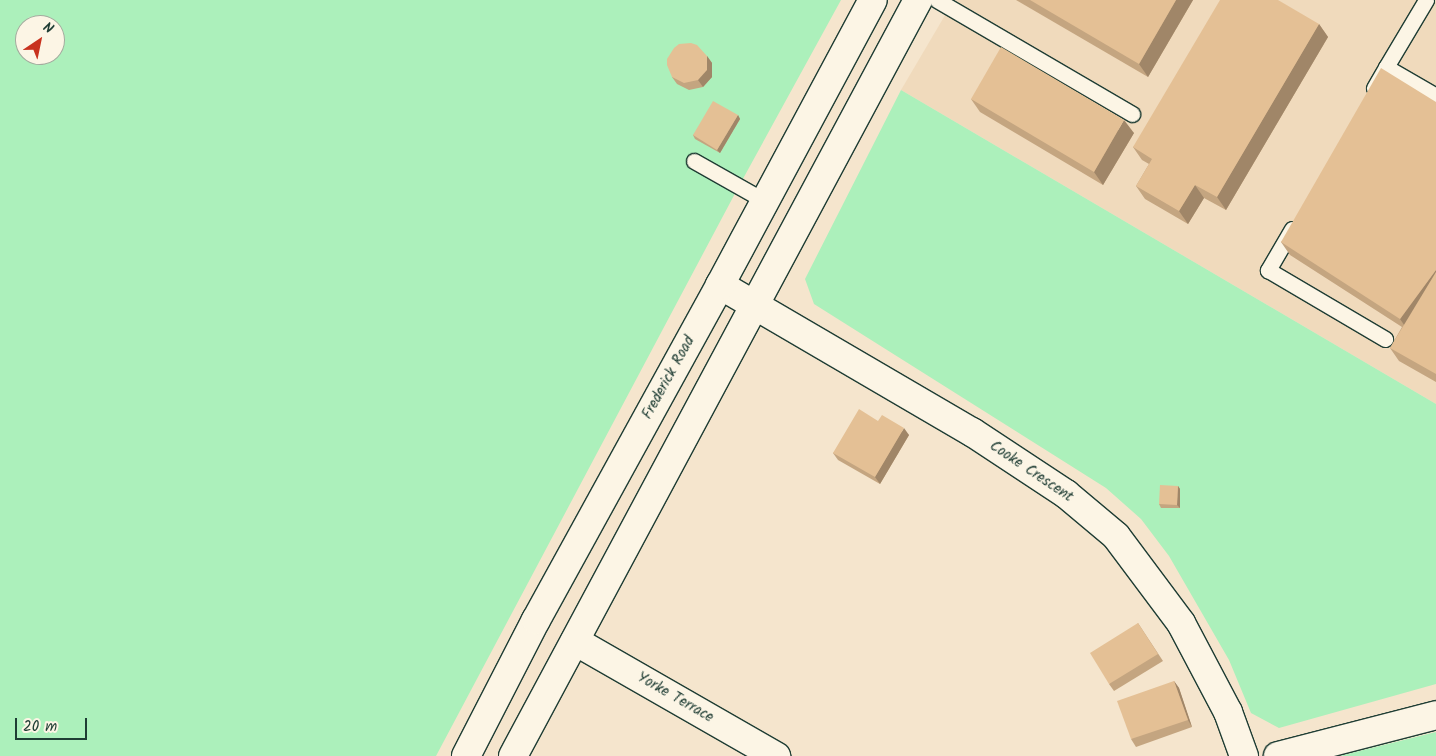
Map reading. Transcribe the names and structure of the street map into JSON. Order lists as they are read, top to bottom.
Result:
{
  "streets": {
    "main road": ["Frederick Road", "Cooke Crescent", "Yorke Terrace"]
  },
  "crossings": [
    ["Frederick Road", "Cooke Crescent"]
  ],
  "scale_bar": "20 m",
  "north": "top right"
}
